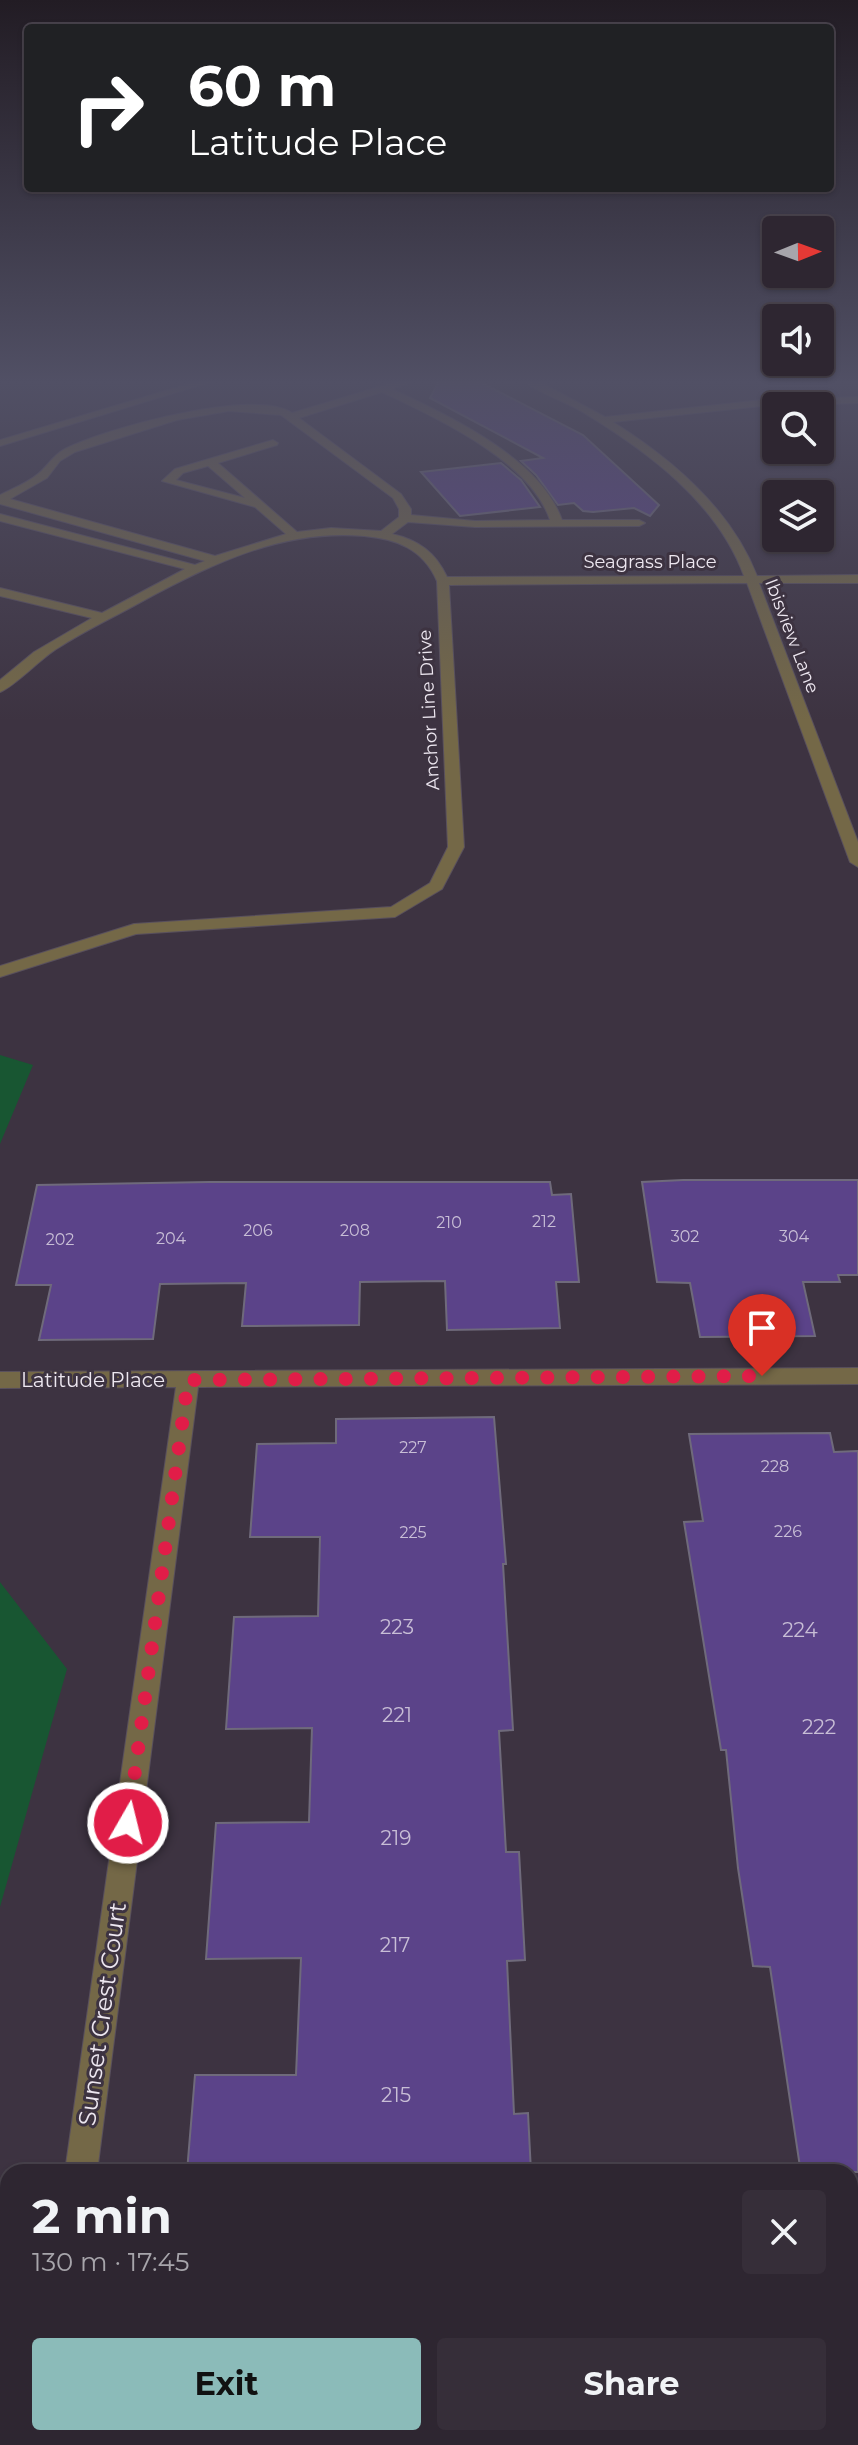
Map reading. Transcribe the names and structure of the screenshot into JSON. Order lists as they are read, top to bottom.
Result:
{
  "streets": {
    "street": [
      "Seagrass Place",
      "Ibisview Lane",
      "Anchor Line Drive",
      "Latitude Place",
      "Sunset Crest Court"
    ]
  },
  "crossings": [
    ["Seagrass Place", "Ibisview Lane"],
    ["Seagrass Place", "Anchor Line Drive"],
    ["Latitude Place", "Sunset Crest Court"]
  ],
  "house_numbers": [
    "212",
    "210",
    "206",
    "208",
    "302",
    "304",
    "204",
    "202",
    "227",
    "228",
    "226",
    "225",
    "223",
    "224",
    "221",
    "222",
    "219",
    "217",
    "215"
  ],
  "north": "right",
  "page": {
    "turn": ["60 m", "Latitude Place"],
    "heading": ["2 min", "130 m · 17:45"],
    "buttons": ["Exit", "Share"]
  }
}
